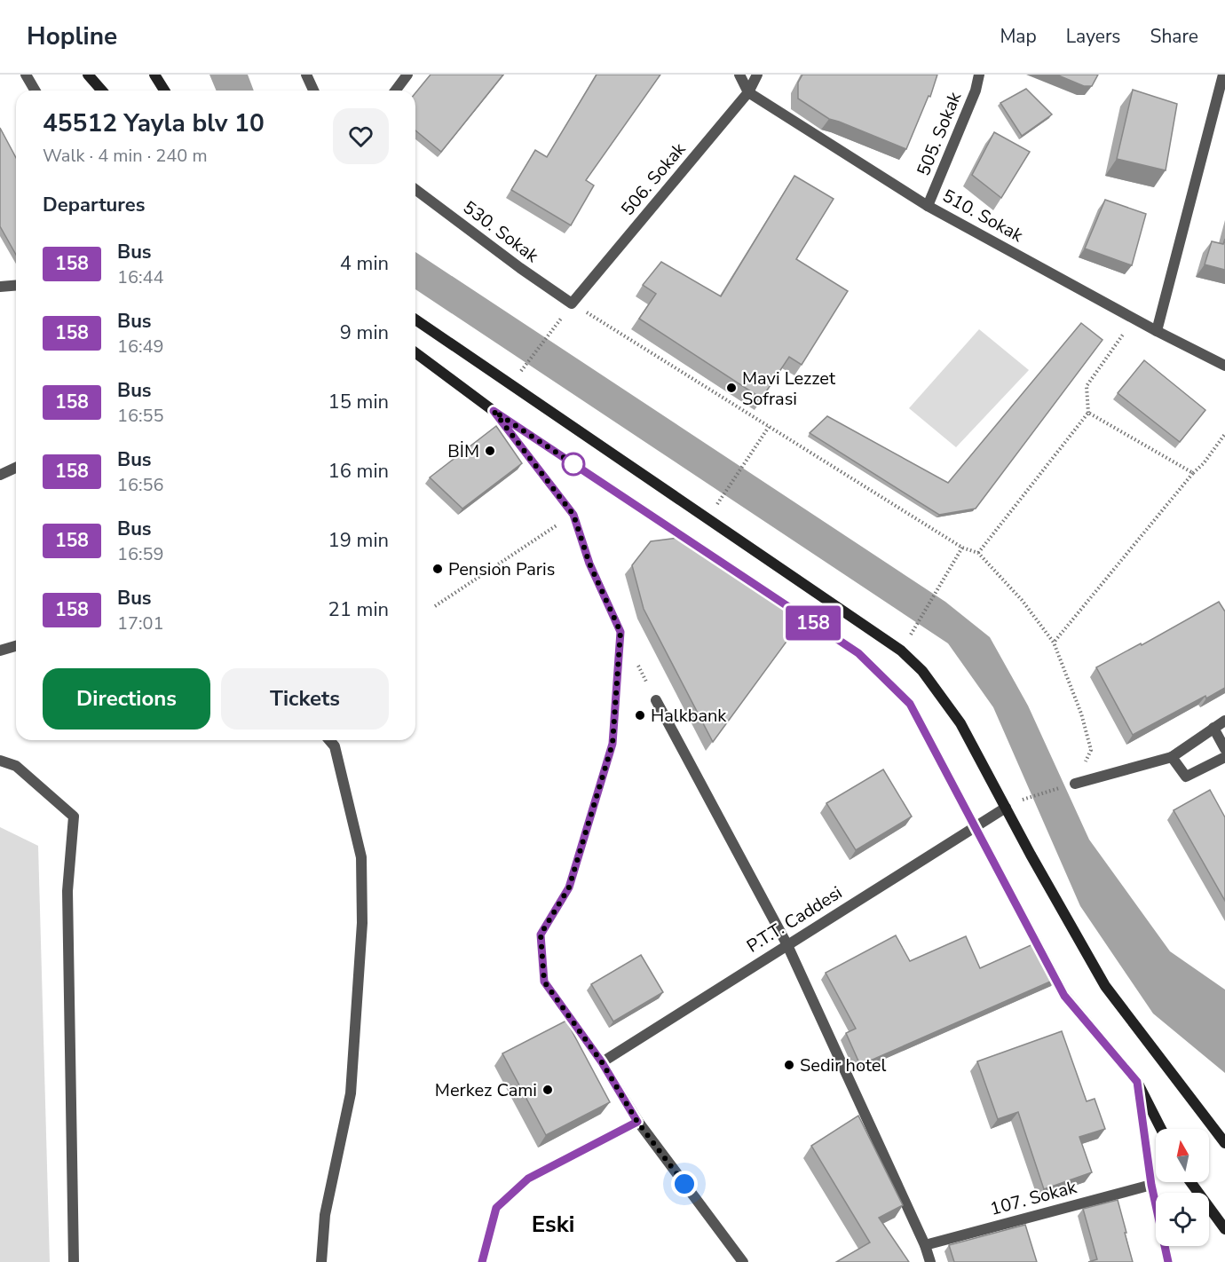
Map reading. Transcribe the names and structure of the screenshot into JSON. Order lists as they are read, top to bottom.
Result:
{
  "streets": {
    "street": [
      "505. Sokak",
      "506. Sokak",
      "510. Sokak",
      "530. Sokak",
      "P.T.T. Caddesi",
      "107. Sokak"
    ]
  },
  "crossings": [
    ["505. Sokak", "510. Sokak"],
    ["506. Sokak", "510. Sokak"],
    ["506. Sokak", "530. Sokak"]
  ],
  "districts": ["Eski"],
  "places": [
    "Mavi Lezzet Sofrasi",
    "BİM",
    "Pension Paris",
    "Halkbank",
    "Sedir hotel",
    "Merkez Cami"
  ],
  "lines": ["bus line 158"],
  "north": "top",
  "page": {
    "header": "Hopline",
    "nav": ["Map", "Layers", "Share"],
    "on_map": "158",
    "heading": [
      ["45512 Yayla blv 10", "Walk · 4 min · 240 m"],
      "Departures"
    ],
    "list": [
      {
        "mark": "158",
        "name": "Bus",
        "note": "16:44",
        "value": "4 min"
      },
      {
        "mark": "158",
        "name": "Bus",
        "note": "16:49",
        "value": "9 min"
      },
      {
        "mark": "158",
        "name": "Bus",
        "note": "16:55",
        "value": "15 min"
      },
      {
        "mark": "158",
        "name": "Bus",
        "note": "16:56",
        "value": "16 min"
      },
      {
        "mark": "158",
        "name": "Bus",
        "note": "16:59",
        "value": "19 min"
      },
      {
        "mark": "158",
        "name": "Bus",
        "note": "17:01",
        "value": "21 min"
      }
    ],
    "buttons": ["Directions", "Tickets"]
  }
}
